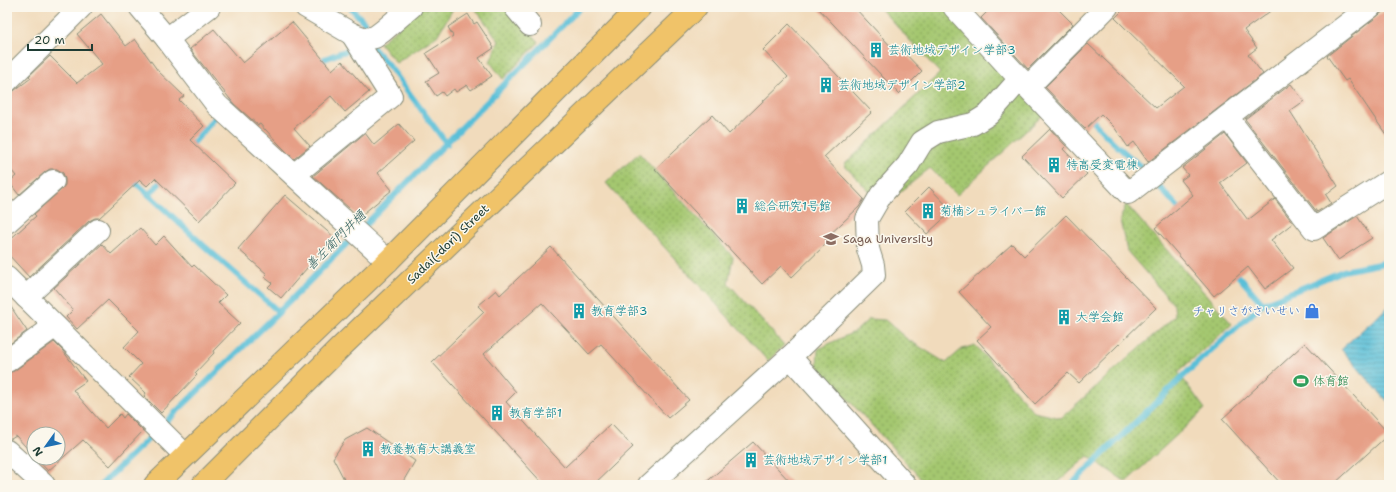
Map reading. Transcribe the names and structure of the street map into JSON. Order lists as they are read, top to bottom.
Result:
{
  "streets": {
    "main road": ["Sadai(-dori) Street"]
  },
  "water": ["善左衛門井樋"],
  "places": {
    "building": [
      "芸術地域デザイン学部3",
      "芸術地域デザイン学部2",
      "特高受変電棟",
      "総合研究1号館",
      "菊楠シュライバー館",
      "教育学部3",
      "大学会館",
      "教育学部1",
      "教養教育大講義室",
      "芸術地域デザイン学部1"
    ],
    "school or university": ["Saga University"],
    "shop": ["チャリさがさいせい"],
    "sports": ["体育館"]
  },
  "scale_bar": "20 m",
  "north": "bottom left"
}
